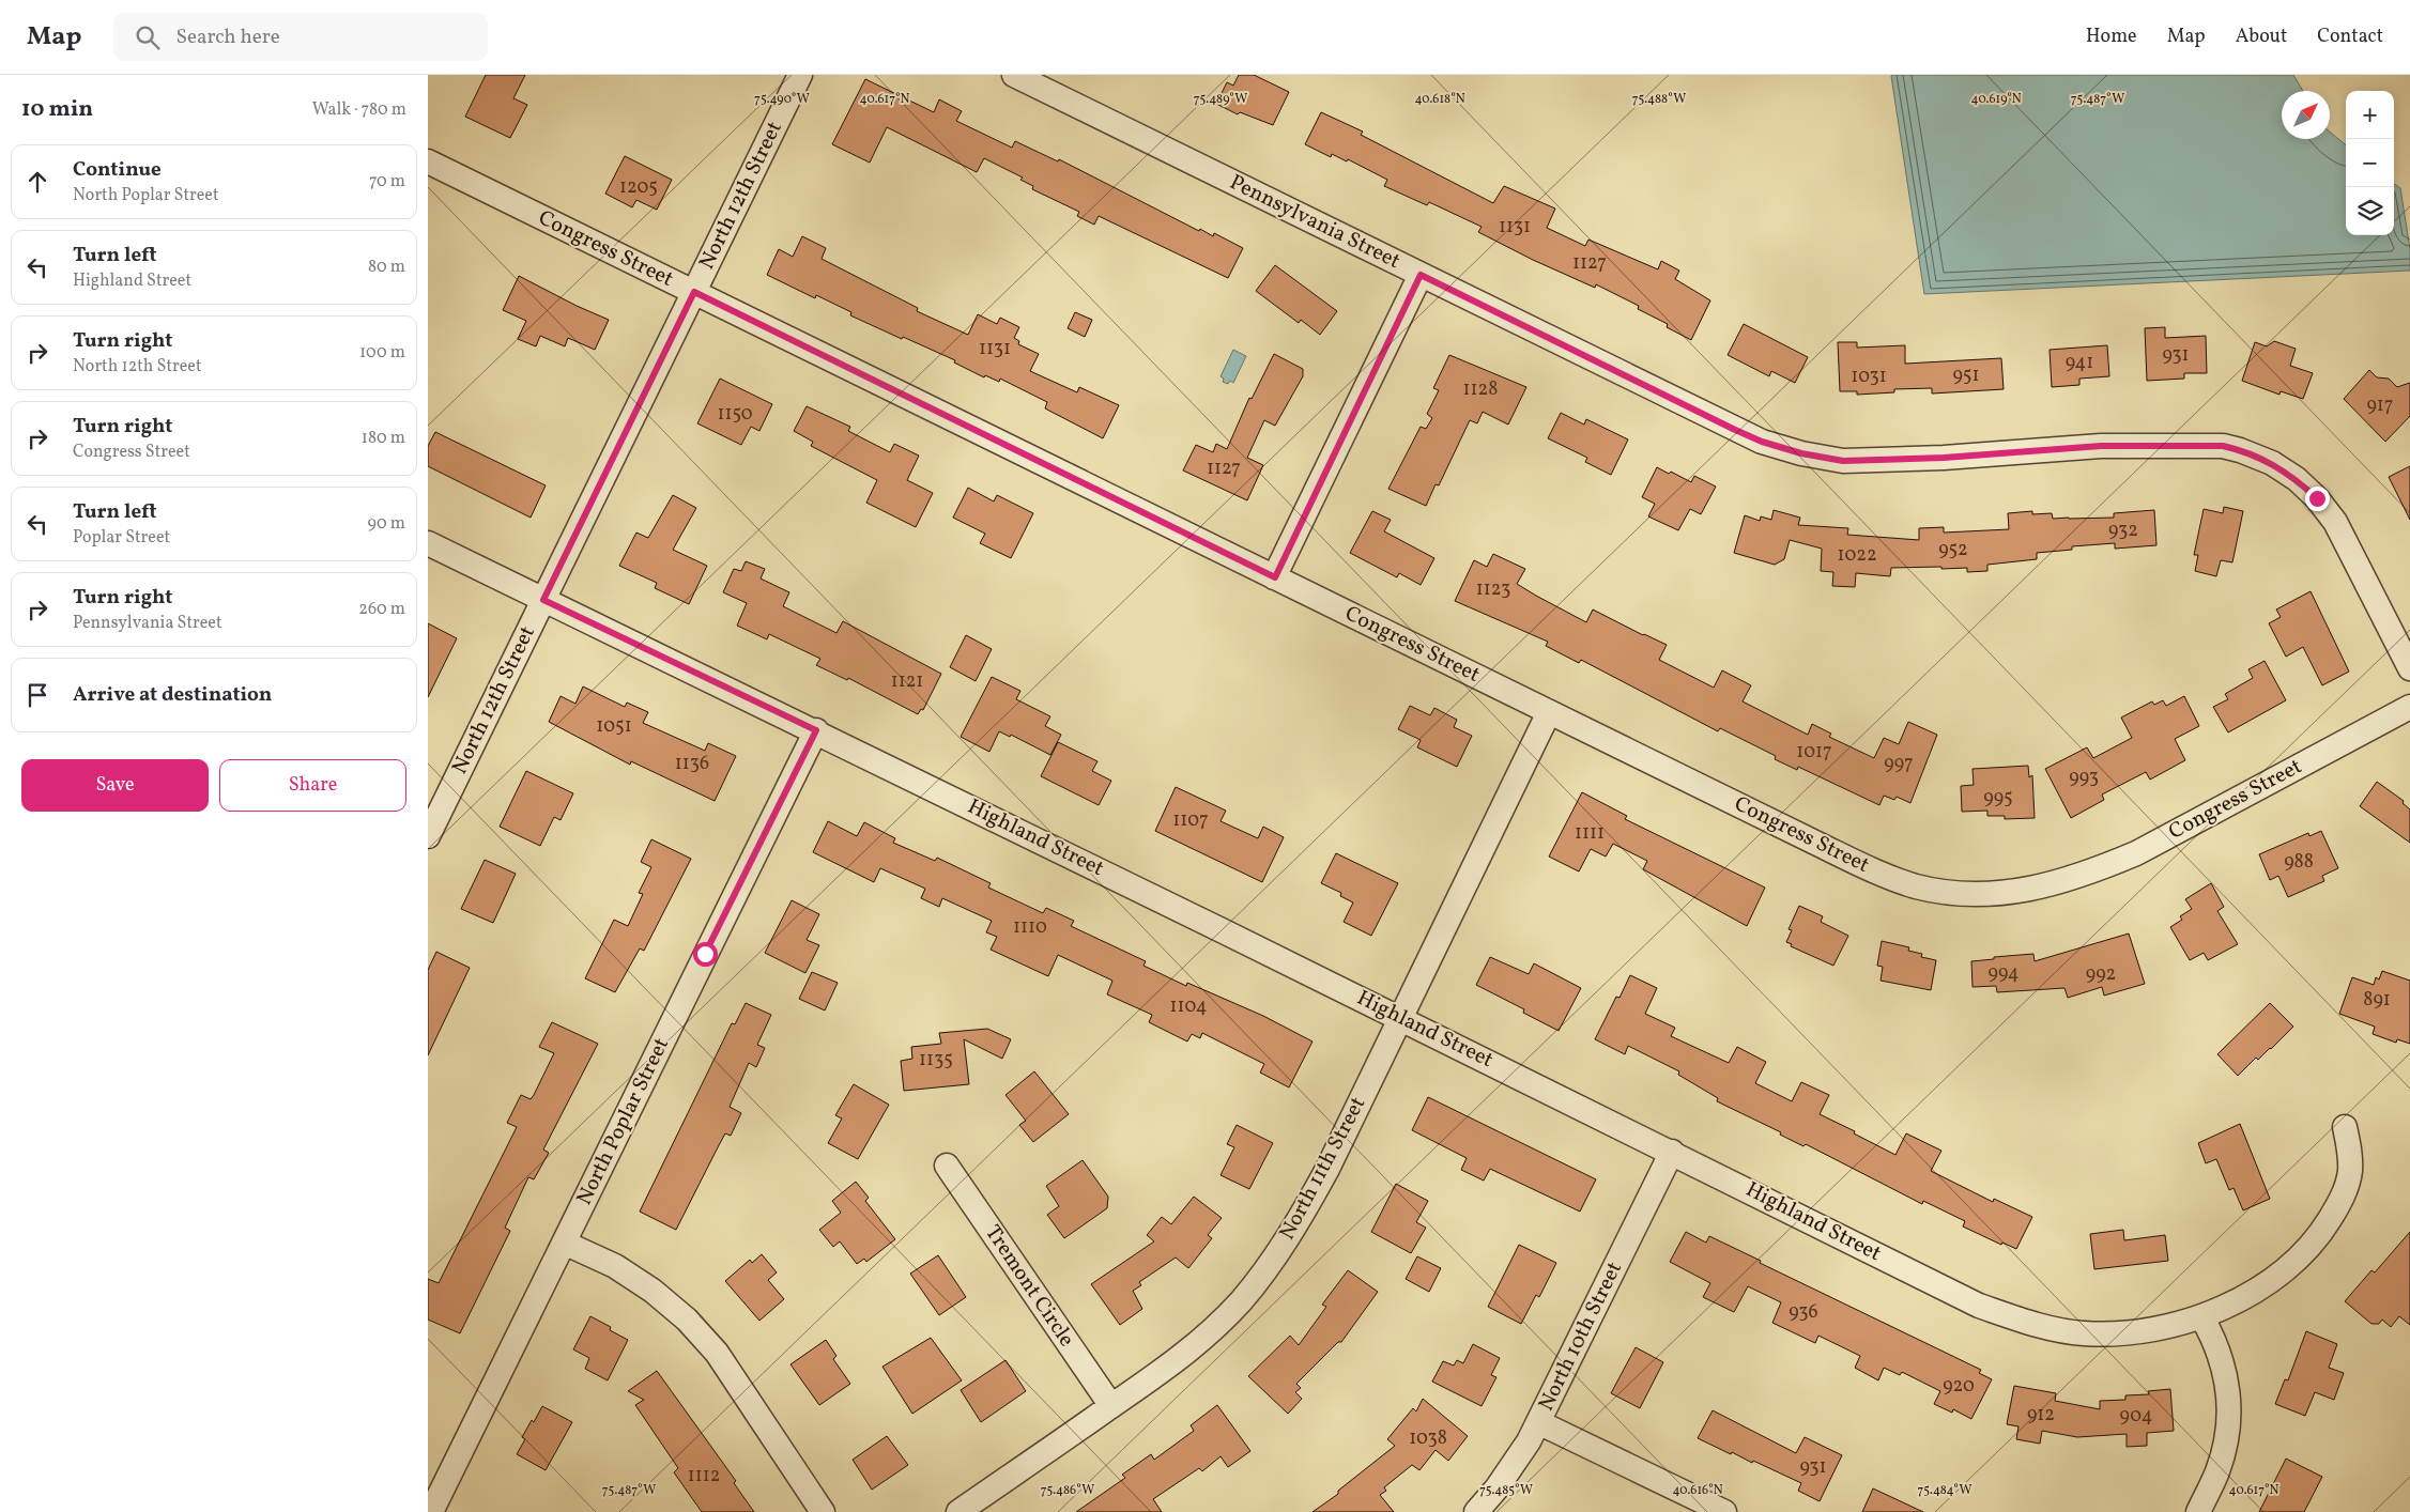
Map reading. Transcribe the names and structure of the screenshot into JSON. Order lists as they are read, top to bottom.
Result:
{
  "streets": {
    "street": [
      "North 12th Street",
      "Pennsylvania Street",
      "Congress Street",
      "Highland Street",
      "North Poplar Street",
      "North 11th Street",
      "Tremont Circle",
      "North 10th Street"
    ]
  },
  "crossings": [
    ["North 12th Street", "Congress Street"],
    ["North 12th Street", "Highland Street"],
    ["Congress Street", "North 11th Street"],
    ["Highland Street", "North Poplar Street"],
    ["Highland Street", "North 11th Street"],
    ["Highland Street", "North 10th Street"],
    ["North 11th Street", "Tremont Circle"]
  ],
  "house_numbers": [
    "1205",
    "1131",
    "1127",
    "1131",
    "931",
    "941",
    "951",
    "1031",
    "1128",
    "917",
    "1150",
    "1127",
    "932",
    "952",
    "1022",
    "1123",
    "1121",
    "1051",
    "1017",
    "1136",
    "997",
    "993",
    "995",
    "1107",
    "1111",
    "988",
    "1110",
    "994",
    "992",
    "891",
    "1104",
    "1135",
    "936",
    "920",
    "912",
    "904",
    "1038",
    "931",
    "1112"
  ],
  "north": "top right",
  "page": {
    "header": "Map",
    "search": "Search here",
    "nav": [
      "Home",
      "Map",
      "About",
      "Contact"
    ],
    "heading": ["10 min", "Walk · 780 m"],
    "map_buttons": ["+", "−"],
    "list": [
      ["Continue", "North Poplar Street", "70 m"],
      ["Turn left", "Highland Street", "80 m"],
      ["Turn right", "North 12th Street", "100 m"],
      ["Turn right", "Congress Street", "180 m"],
      ["Turn left", "Poplar Street", "90 m"],
      ["Turn right", "Pennsylvania Street", "260 m"],
      "Arrive at destination"
    ],
    "buttons": ["Save", "Share"]
  },
  "coordinates": [
    "75.490°W",
    "75.489°W",
    "75.488°W",
    "75.487°W",
    "40.617°N",
    "40.618°N",
    "40.619°N",
    "40.616°N",
    "75.486°W",
    "75.485°W",
    "75.484°W"
  ]
}
